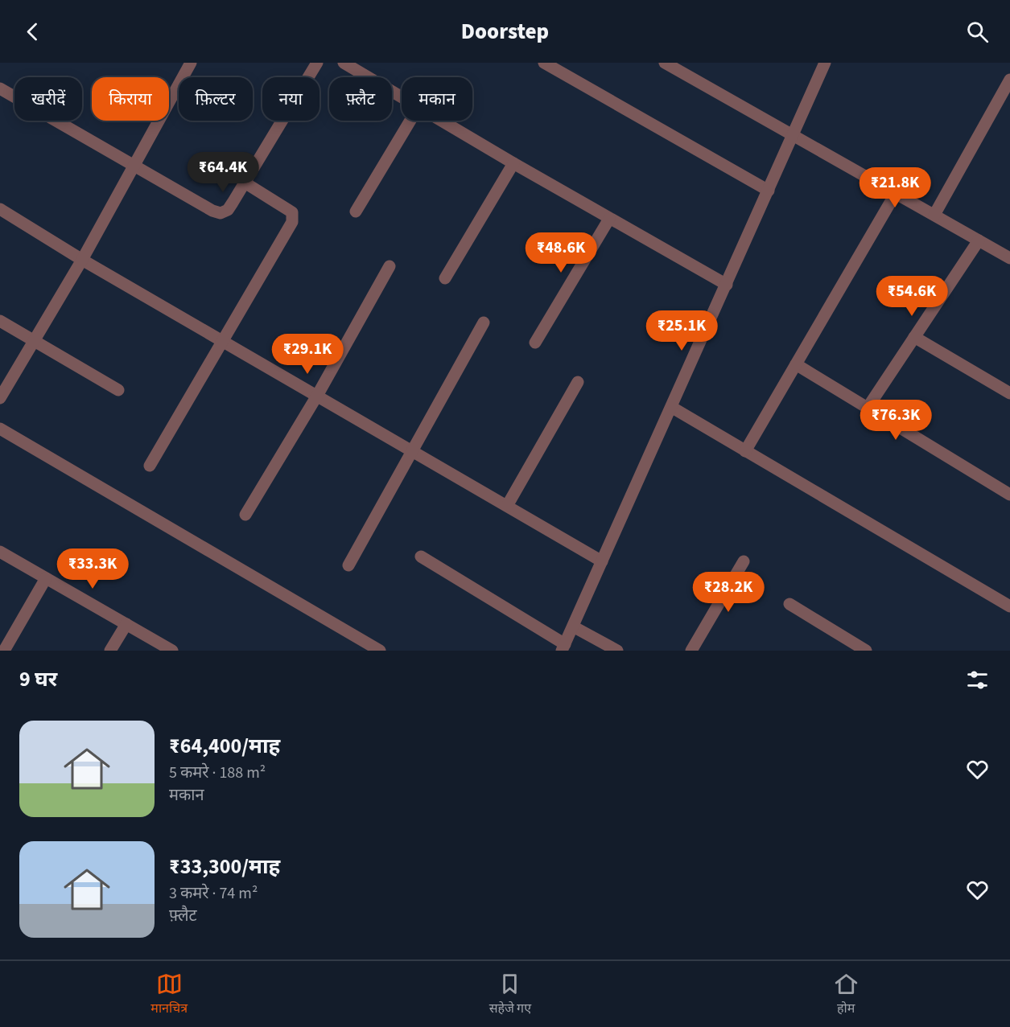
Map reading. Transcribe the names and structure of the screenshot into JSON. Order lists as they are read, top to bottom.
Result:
{
  "page": {
    "header": "Doorstep",
    "chip": [
      "खरीदें",
      "किराया",
      "फ़िल्टर",
      "नया",
      "फ़्लैट",
      "मकान"
    ],
    "price": [
      "₹64.4K",
      "₹21.8K",
      "₹48.6K",
      "₹54.6K",
      "₹25.1K",
      "₹29.1K",
      "₹76.3K",
      "₹33.3K",
      "₹28.2K"
    ],
    "heading": "9 घर",
    "list": [
      {
        "name": "₹64,400/माह",
        "note": "5 कमरे · 188 m² · मकान"
      },
      {
        "name": "₹33,300/माह",
        "note": "3 कमरे · 74 m² · फ़्लैट"
      }
    ],
    "tabs": ["मानचित्र", "सहेजे गए", "होम"]
  }
}
